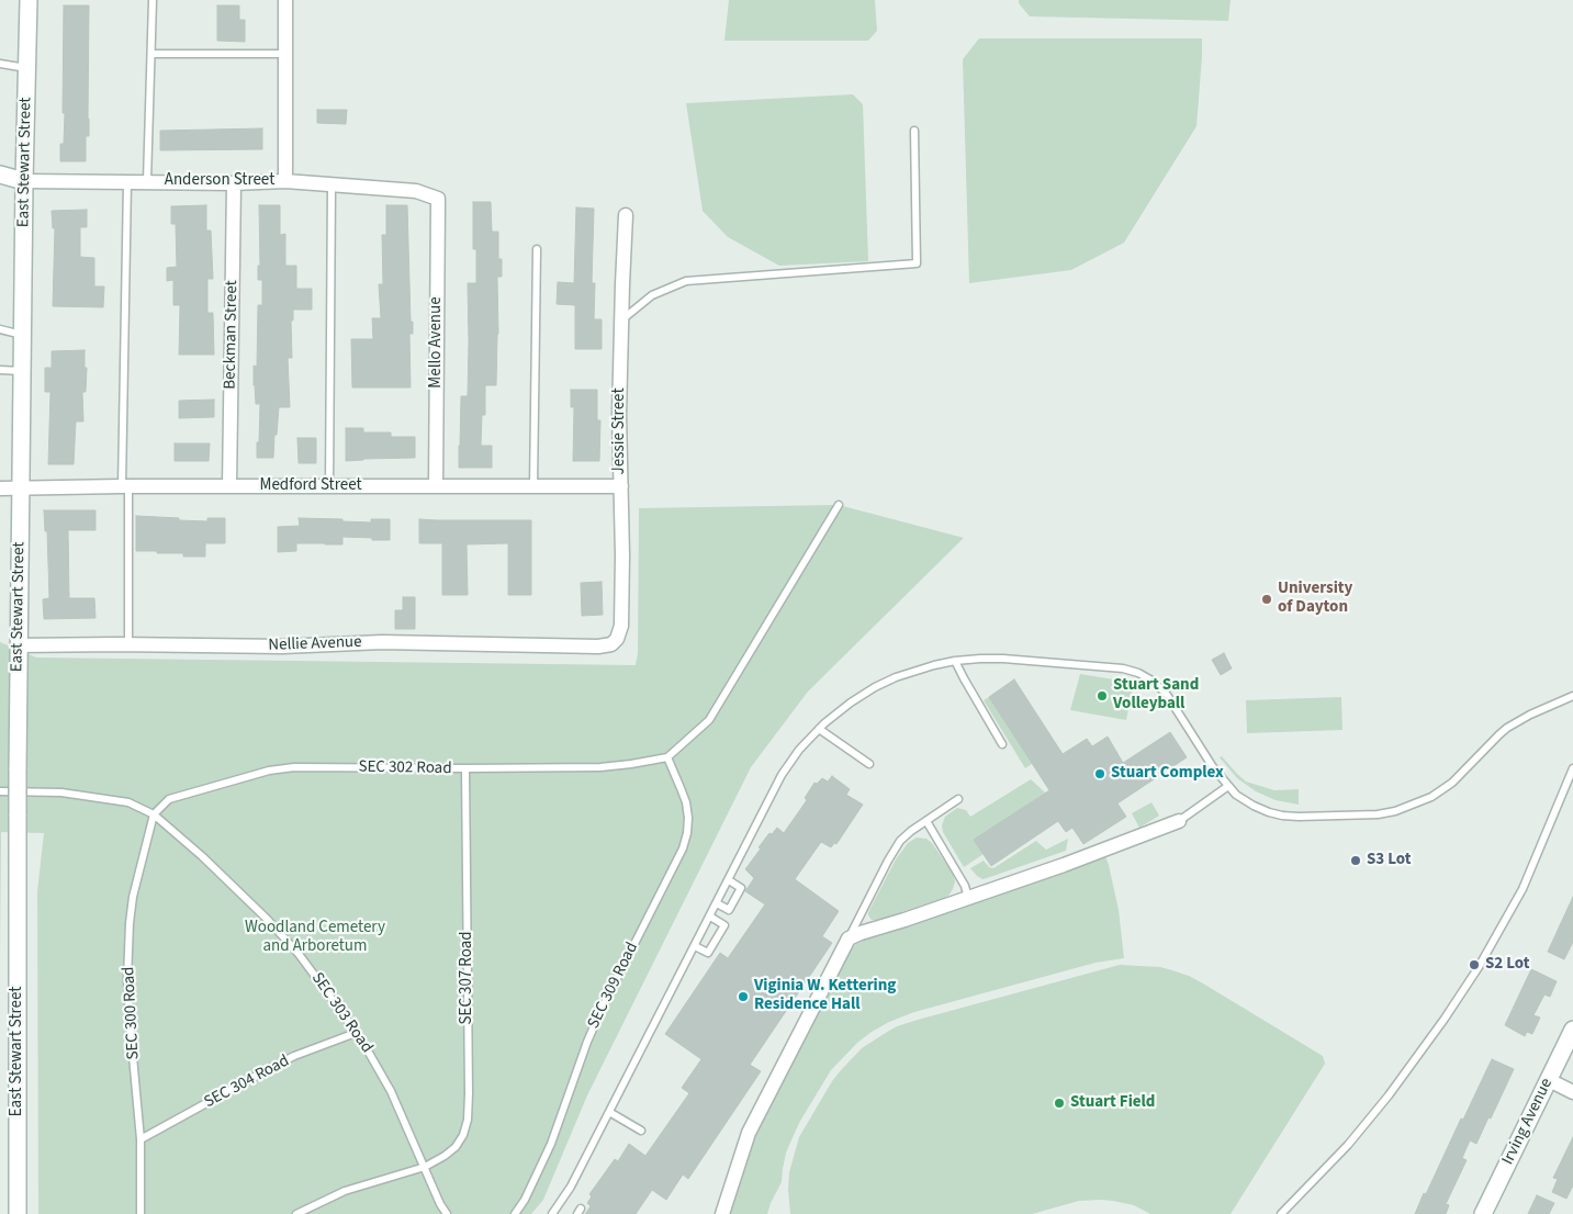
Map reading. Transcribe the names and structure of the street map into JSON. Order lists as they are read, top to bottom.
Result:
{
  "streets": {
    "main road": ["East Stewart Street", "Anderson Street", "Irving Avenue"],
    "street": [
      "Beckman Street",
      "Mello Avenue",
      "Jessie Street",
      "Medford Street",
      "Nellie Avenue"
    ],
    "lane": [
      "SEC 302 Road",
      "SEC 307 Road",
      "SEC 309 Road",
      "SEC 300 Road",
      "SEC 303 Road",
      "SEC 304 Road"
    ]
  },
  "crossings": [
    ["East Stewart Street", "Anderson Street"],
    ["East Stewart Street", "Medford Street"],
    ["East Stewart Street", "Nellie Avenue"],
    ["Anderson Street", "Beckman Street"],
    ["Anderson Street", "Mello Avenue"],
    ["Beckman Street", "Medford Street"],
    ["Mello Avenue", "Medford Street"],
    ["Jessie Street", "Medford Street"],
    ["Jessie Street", "Nellie Avenue"],
    ["SEC 302 Road", "SEC 307 Road"],
    ["SEC 302 Road", "SEC 309 Road"],
    ["SEC 302 Road", "SEC 300 Road"],
    ["SEC 302 Road", "SEC 303 Road"],
    ["SEC 307 Road", "SEC 303 Road"],
    ["SEC 300 Road", "SEC 303 Road"],
    ["SEC 300 Road", "SEC 304 Road"],
    ["SEC 303 Road", "SEC 304 Road"]
  ],
  "parks": ["Woodland Cemetery and Arboretum"],
  "places": [
    "University of Dayton",
    "Stuart Sand Volleyball",
    "Stuart Complex",
    "S3 Lot",
    "S2 Lot",
    "Viginia W. Kettering Residence Hall",
    "Stuart Field"
  ]
}
